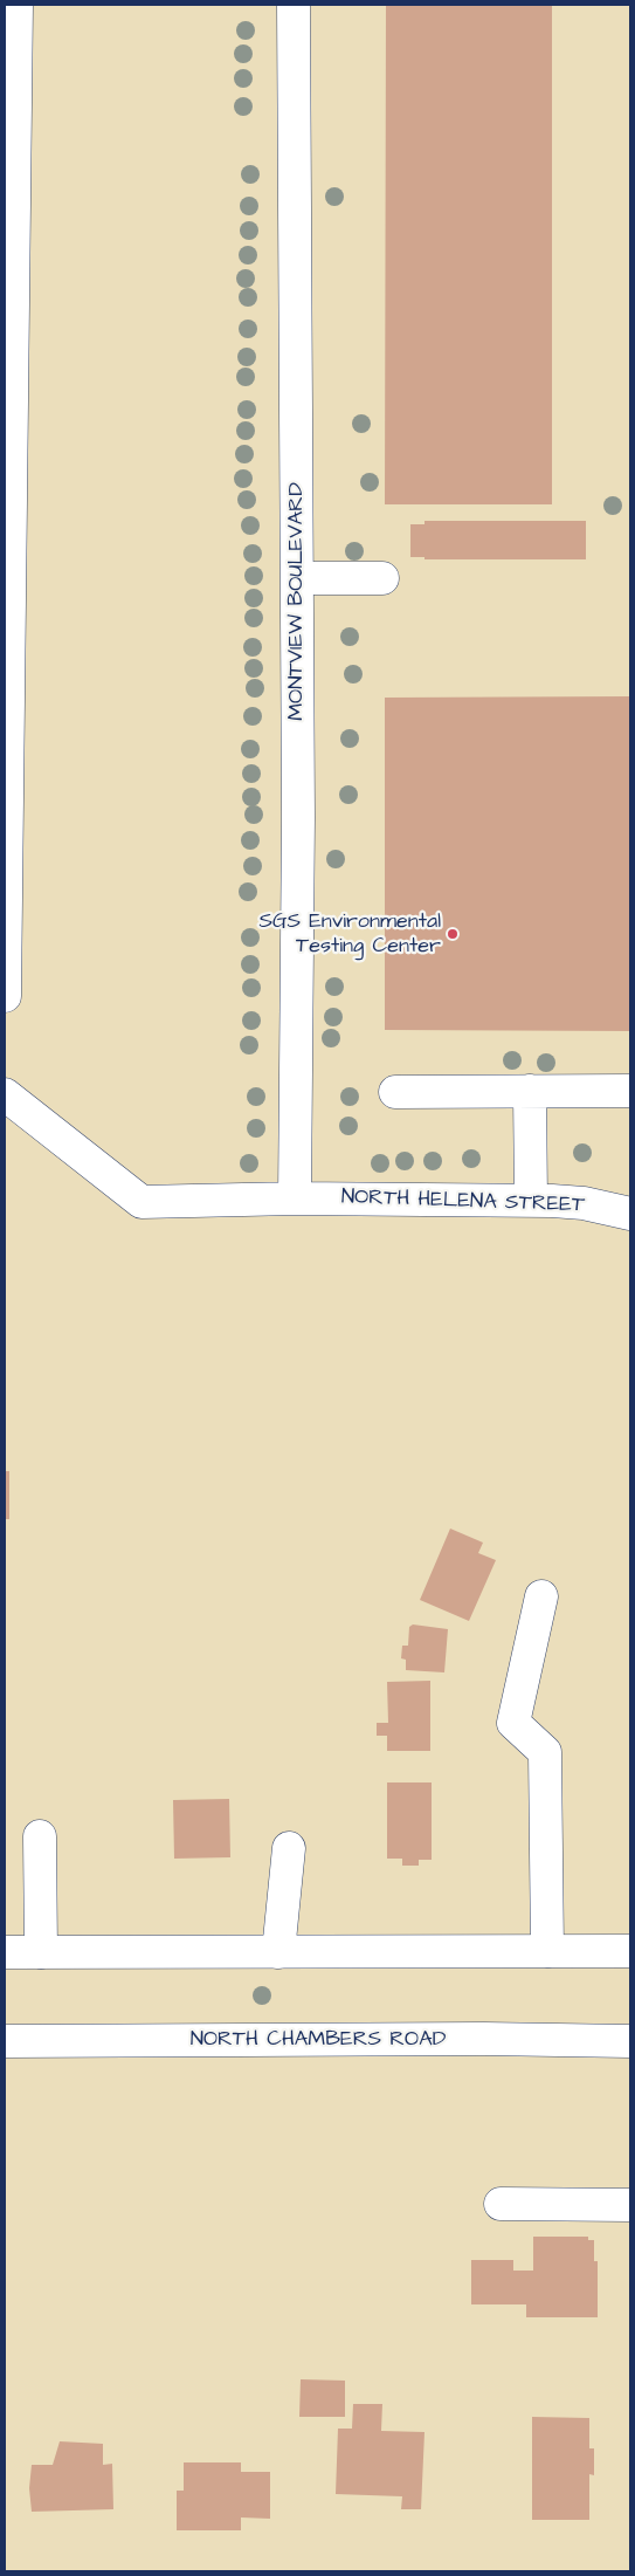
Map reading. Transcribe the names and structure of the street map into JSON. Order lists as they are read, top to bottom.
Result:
{
  "streets": {
    "street": ["MONTVIEW BOULEVARD", "NORTH HELENA STREET", "NORTH CHAMBERS ROAD"]
  },
  "crossings": [
    ["MONTVIEW BOULEVARD", "NORTH HELENA STREET"]
  ],
  "places": ["SGS Environmental Testing Center"]
}
